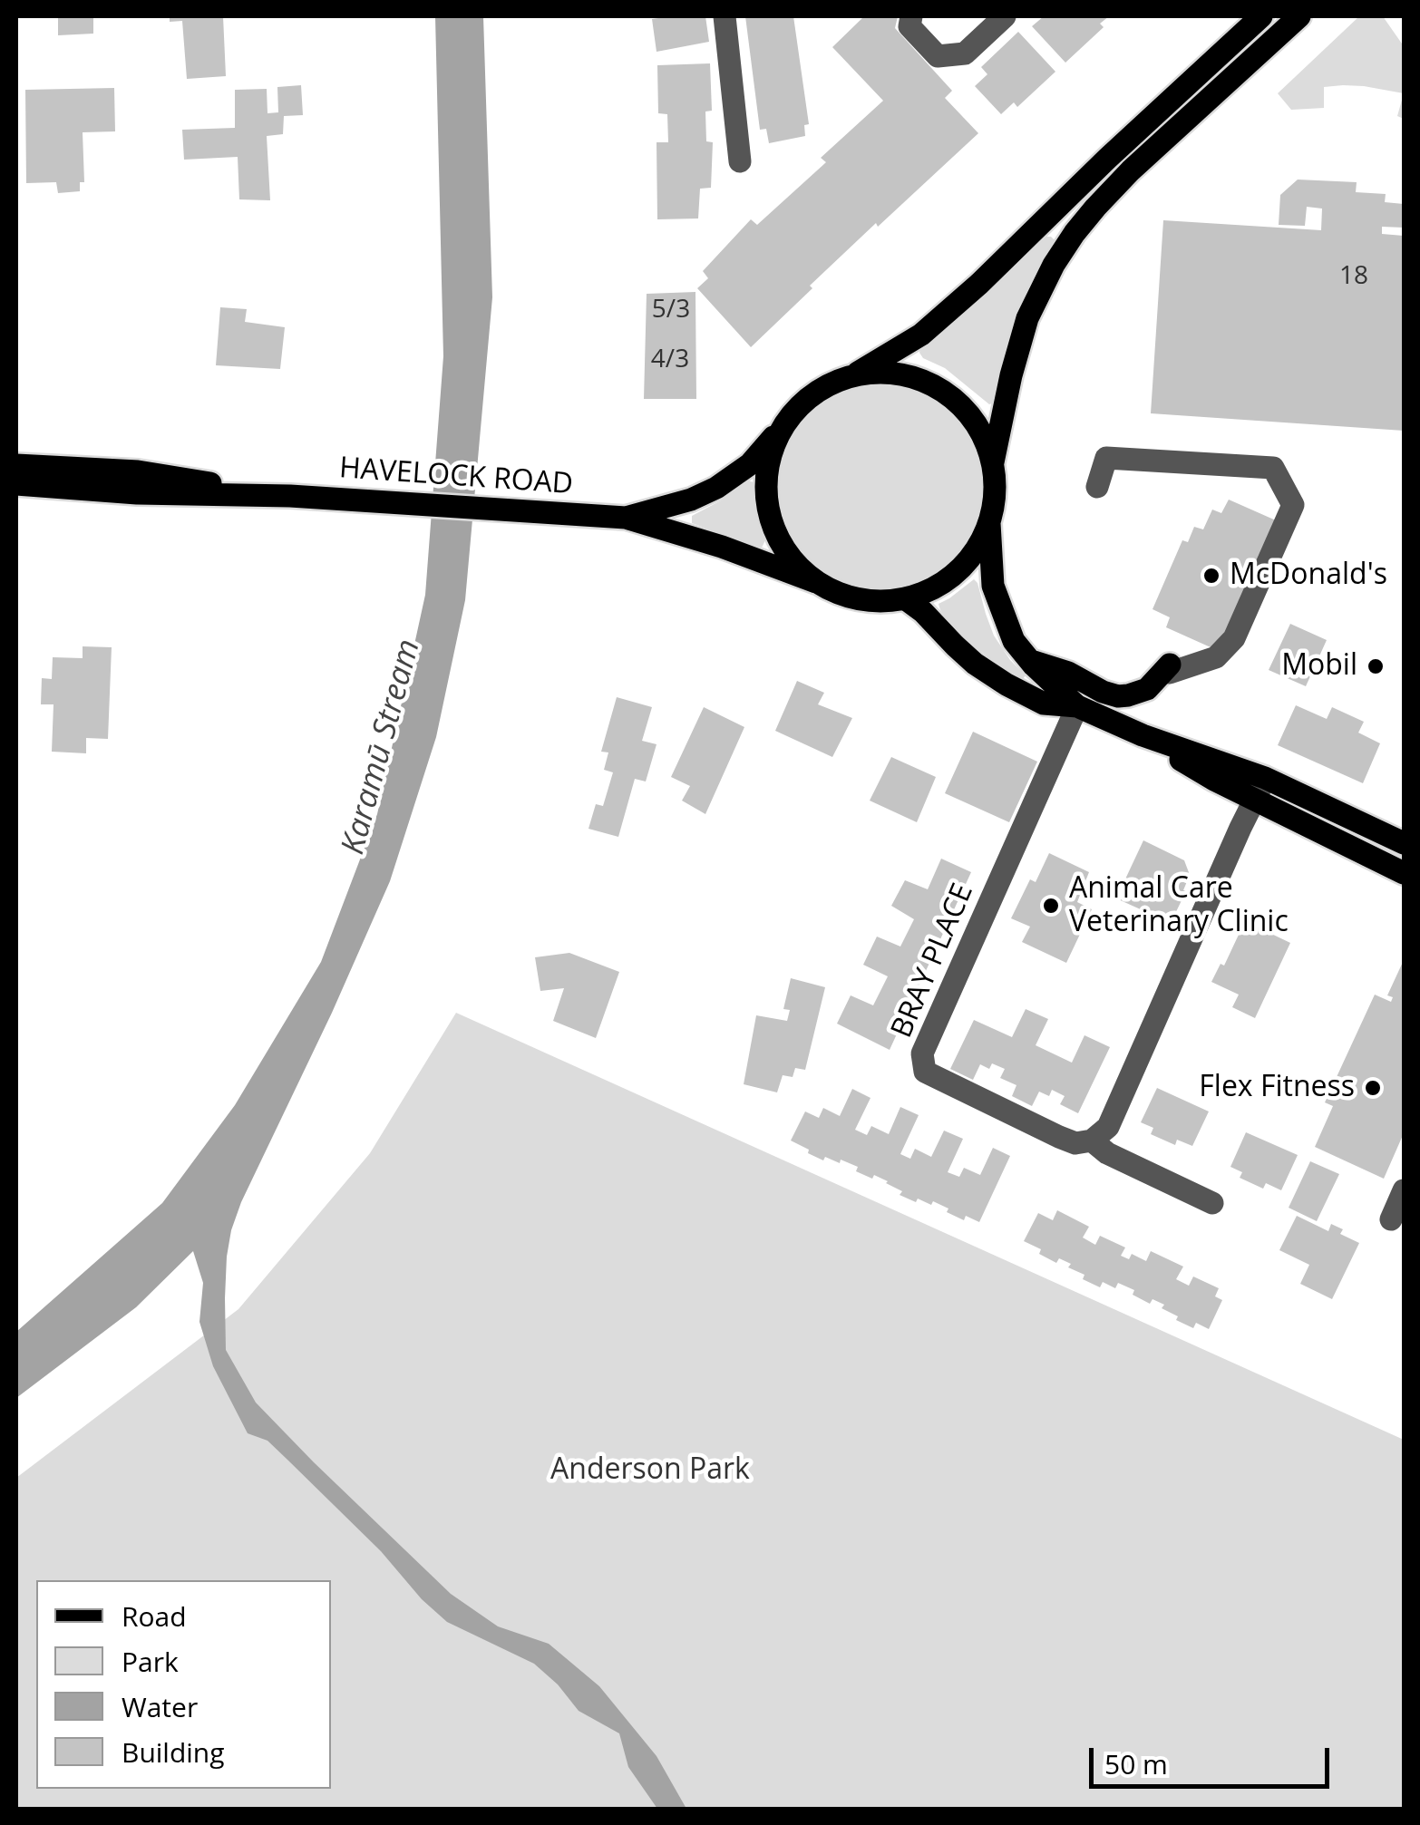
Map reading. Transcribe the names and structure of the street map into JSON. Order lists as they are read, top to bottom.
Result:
{
  "streets": {
    "main road": ["HAVELOCK ROAD"],
    "street": ["BRAY PLACE"]
  },
  "water": ["Karamū Stream"],
  "parks": ["Anderson Park"],
  "places": [
    "McDonald's",
    "Mobil",
    "Animal Care Veterinary Clinic",
    "Flex Fitness"
  ],
  "house_numbers": ["18", "5/3", "4/3"],
  "legend": [
    "Road",
    "Park",
    "Water",
    "Building"
  ],
  "scale_bar": "50 m"
}
